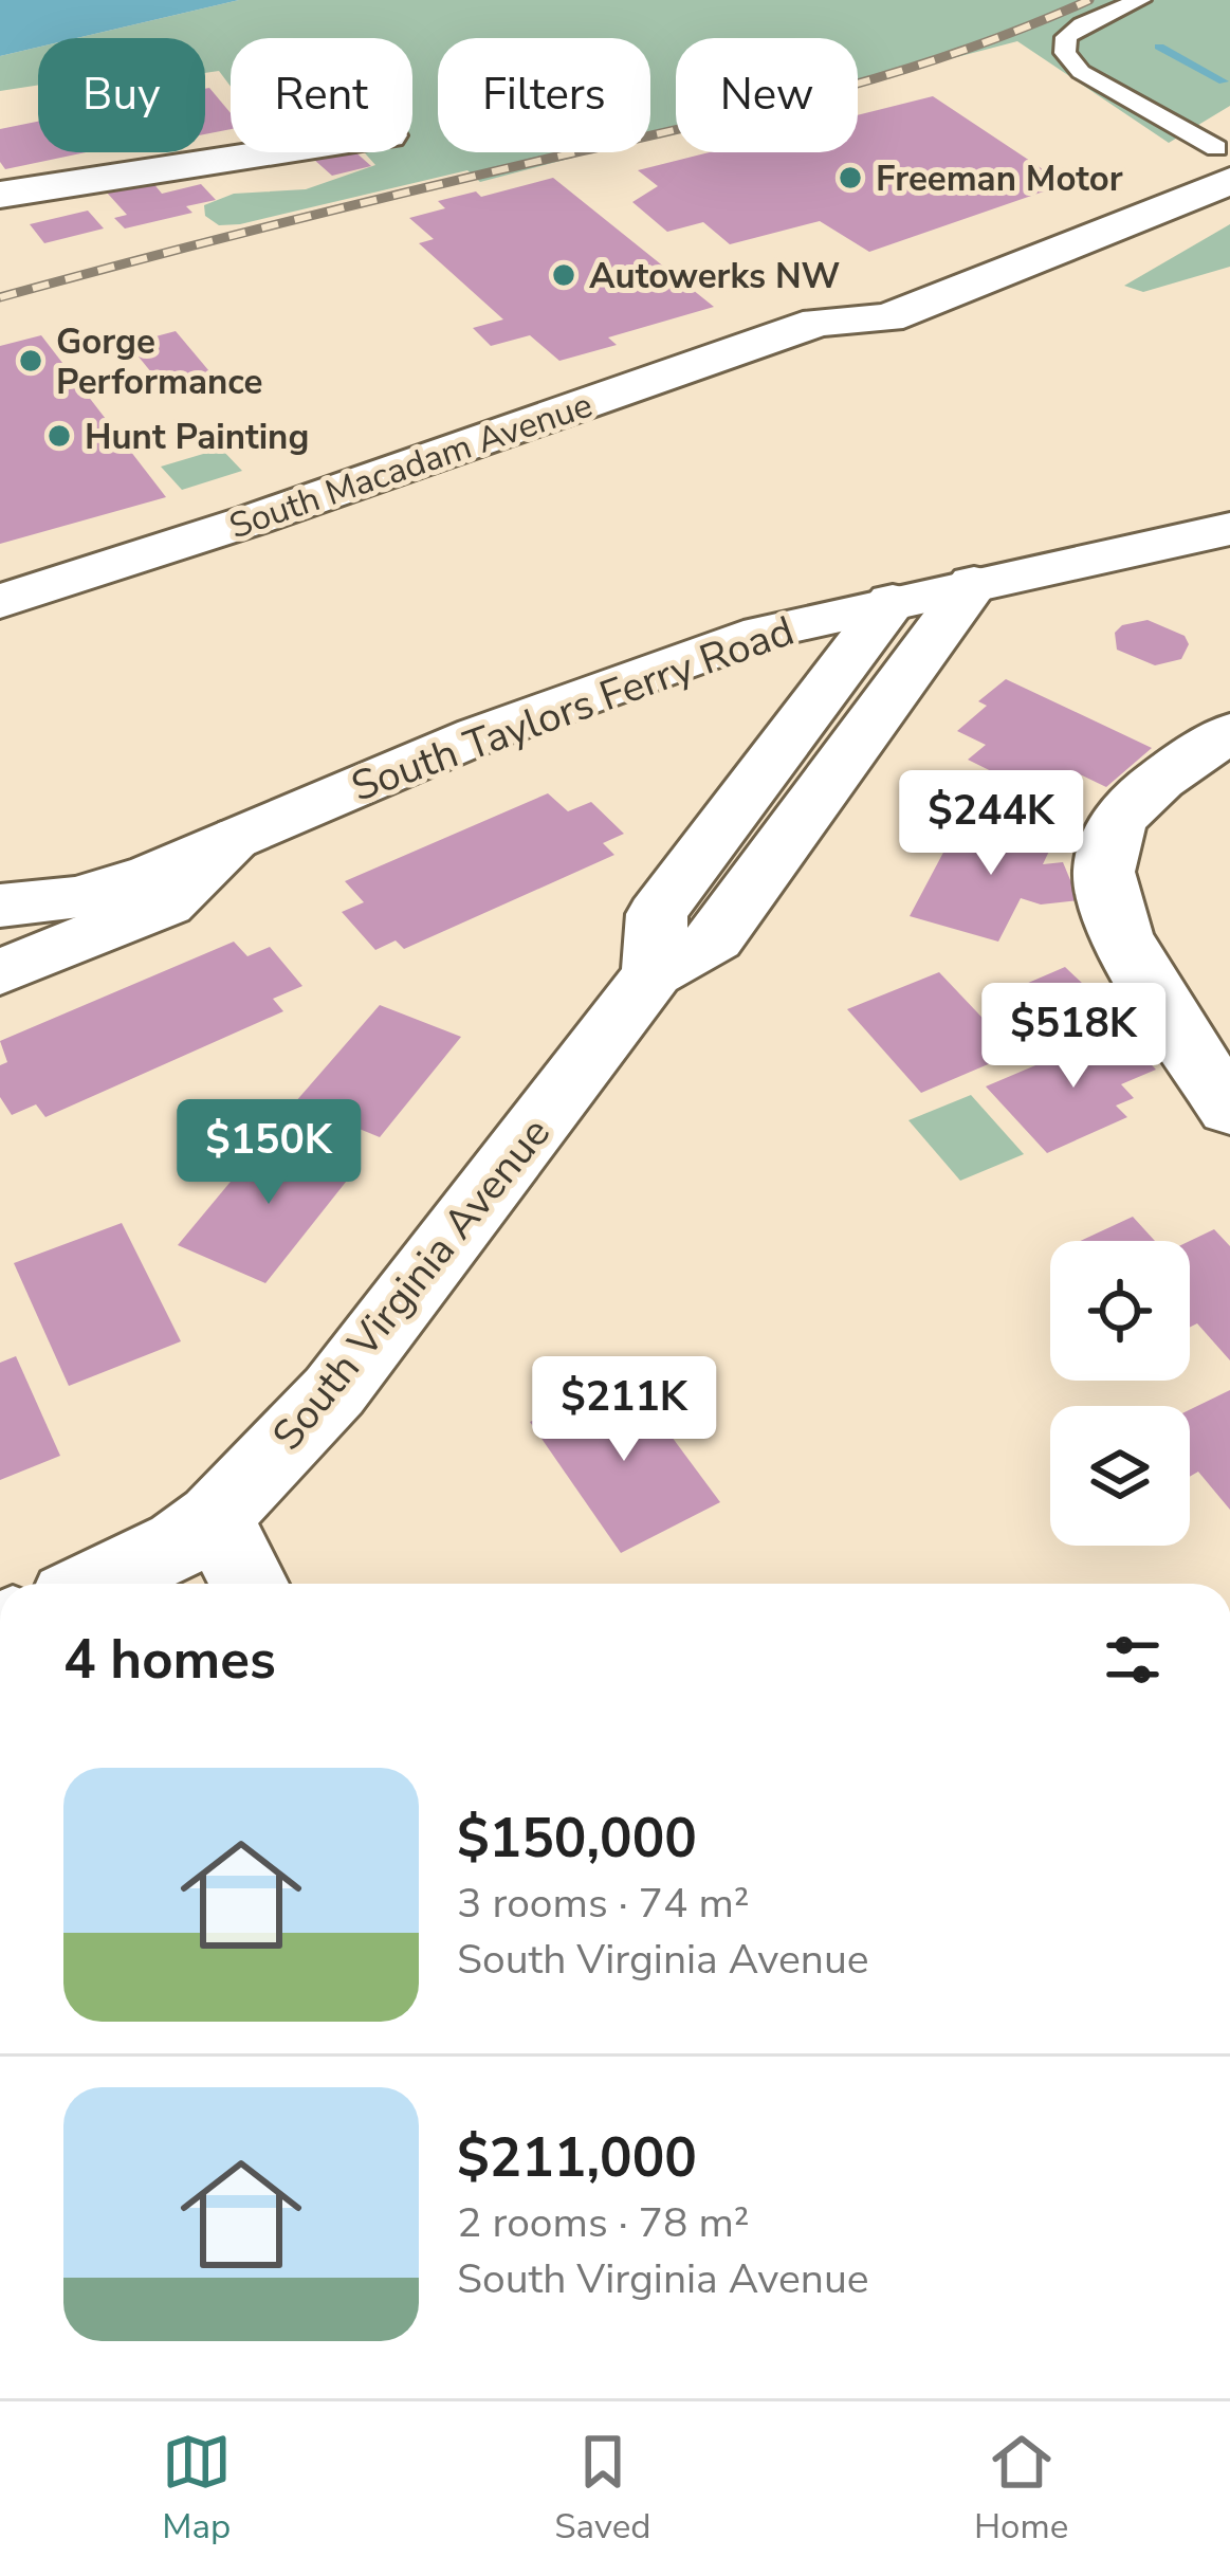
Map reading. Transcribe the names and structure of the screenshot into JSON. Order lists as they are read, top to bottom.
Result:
{
  "streets": {
    "main road": ["South Macadam Avenue", "South Taylors Ferry Road", "South Virginia Avenue"]
  },
  "crossings": [
    ["South Taylors Ferry Road", "South Virginia Avenue"]
  ],
  "places": [
    "Freeman Motor",
    "Autowerks NW",
    "Gorge Performance",
    "Hunt Painting"
  ],
  "page": {
    "chip": [
      "Buy",
      "Rent",
      "Filters",
      "New"
    ],
    "price": [
      "$244K",
      "$518K",
      "$150K",
      "$211K"
    ],
    "heading": "4 homes",
    "list": [
      {
        "name": "$150,000",
        "note": "3 rooms · 74 m² · South Virginia Avenue"
      },
      {
        "name": "$211,000",
        "note": "2 rooms · 78 m² · South Virginia Avenue"
      }
    ],
    "tabs": ["Map", "Saved", "Home"]
  }
}
